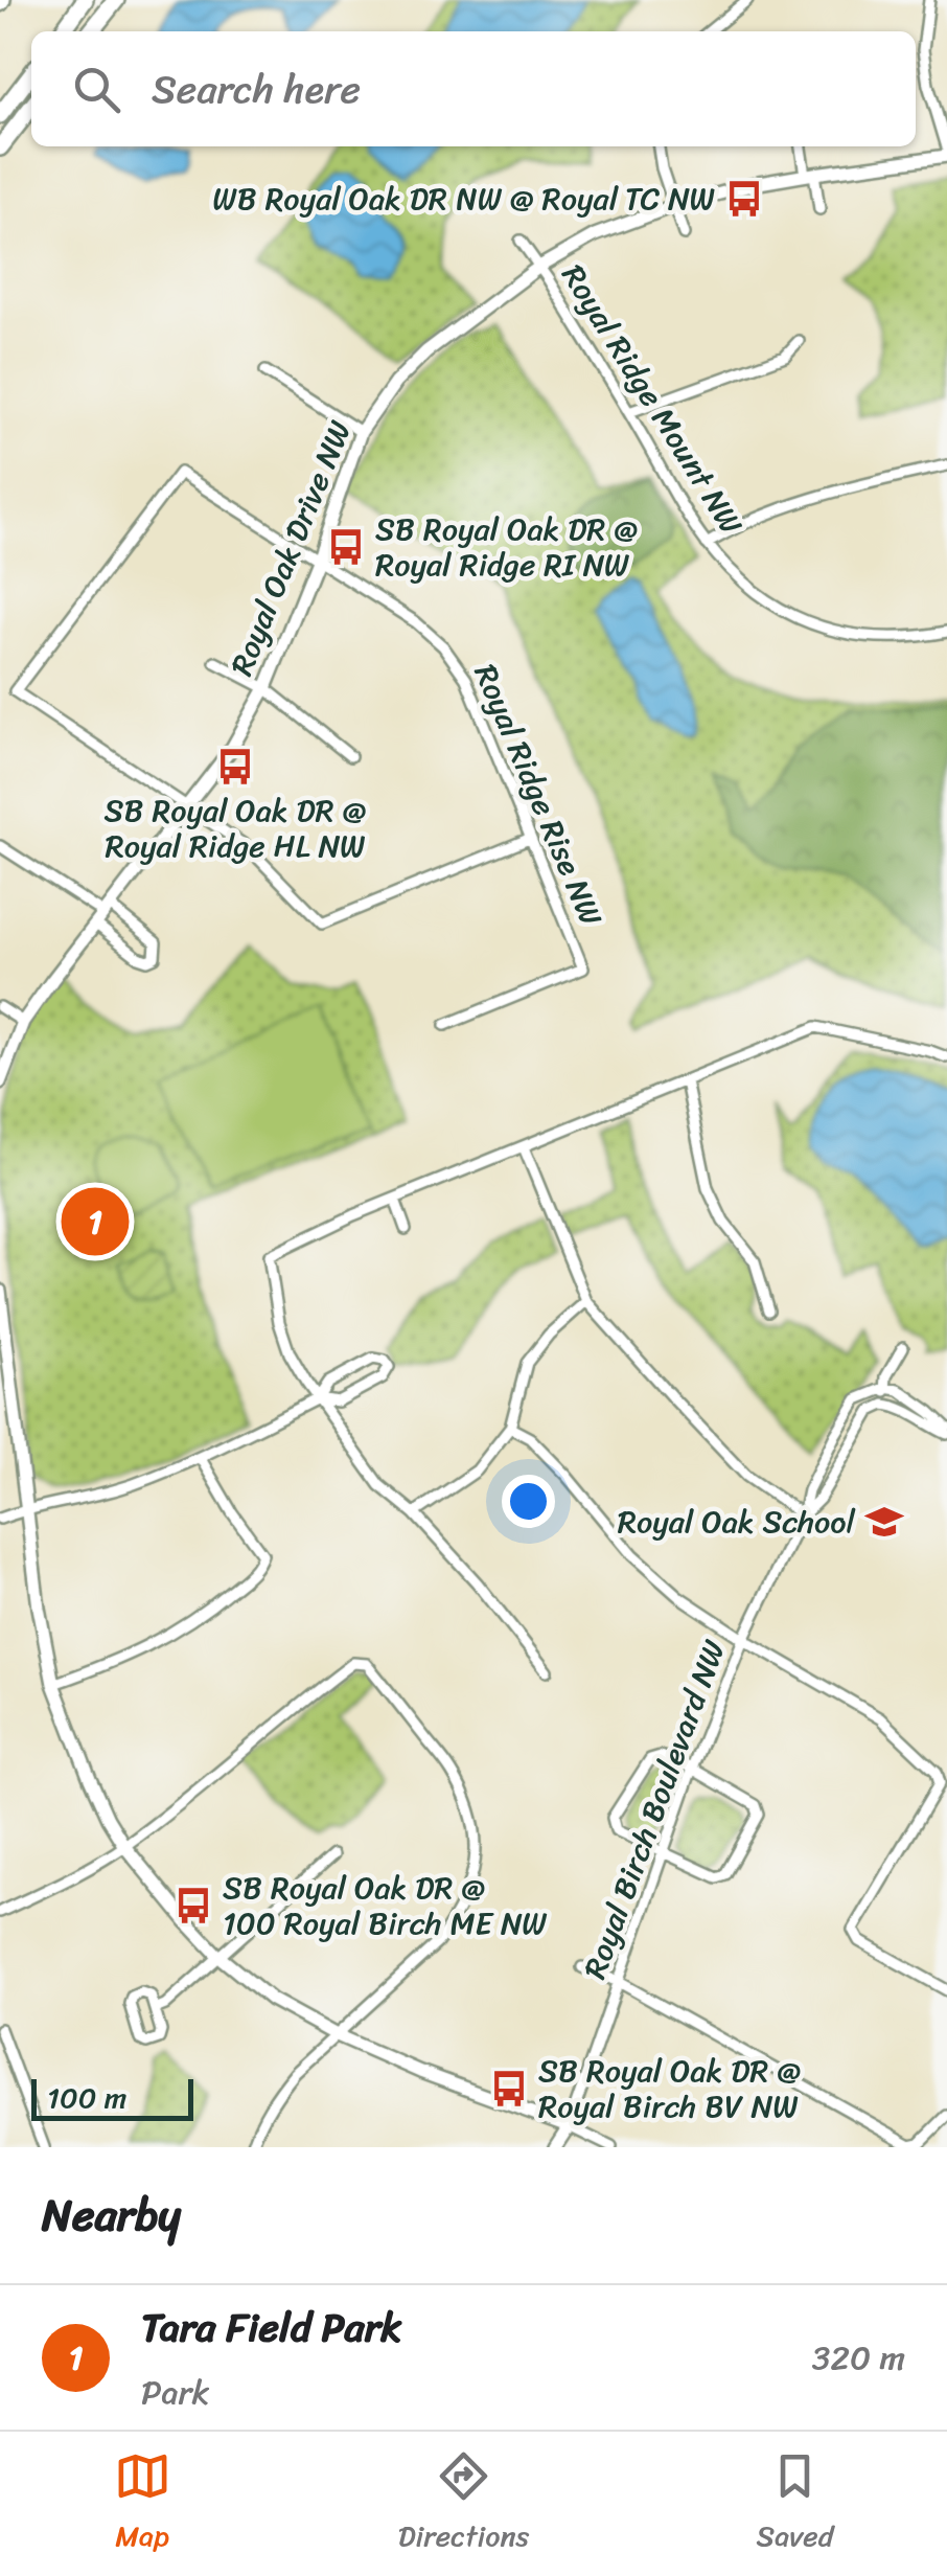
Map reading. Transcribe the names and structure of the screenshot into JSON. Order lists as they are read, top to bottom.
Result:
{
  "streets": {
    "street": [
      "Royal Ridge Mount NW",
      "Royal Oak Drive NW",
      "Royal Ridge Rise NW",
      "Royal Birch Boulevard NW"
    ]
  },
  "crossings": [
    ["Royal Ridge Mount NW", "Royal Oak Drive NW"],
    ["Royal Oak Drive NW", "Royal Ridge Rise NW"]
  ],
  "places": {
    "bus stop": [
      "WB Royal Oak DR NW @ Royal TC NW",
      "SB Royal Oak DR @ Royal Ridge RI NW",
      "SB Royal Oak DR @ Royal Ridge HL NW",
      "SB Royal Oak DR @ 100 Royal Birch ME NW",
      "SB Royal Oak DR @ Royal Birch BV NW"
    ],
    "school or university": ["Royal Oak School"]
  },
  "scale_bar": "100 m",
  "page": {
    "search": "Search here",
    "pins": "1",
    "scale": "100 m",
    "heading": "Nearby",
    "list": [
      {
        "mark": "1",
        "name": "Tara Field Park",
        "note": "Park",
        "value": "320 m"
      }
    ],
    "nav": ["Map", "Directions", "Saved"]
  }
}
